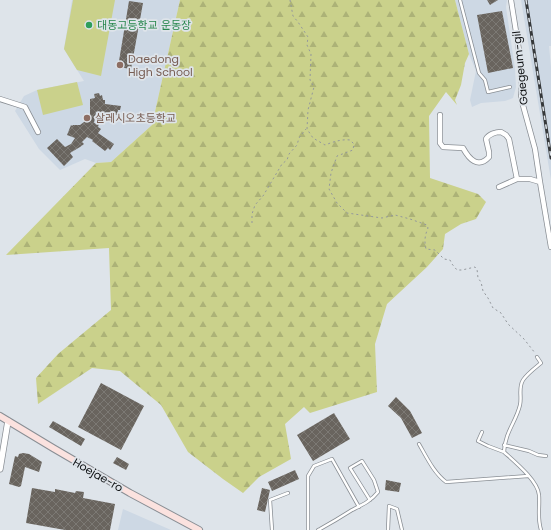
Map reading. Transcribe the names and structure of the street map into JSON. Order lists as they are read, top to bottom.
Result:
{
  "streets": {
    "main road": ["Hoejae-ro"],
    "street": ["Gaegeum-gil"]
  },
  "places": ["대동고등학교 운동장", "Daedong High School", "살레시오초등학교"]
}
